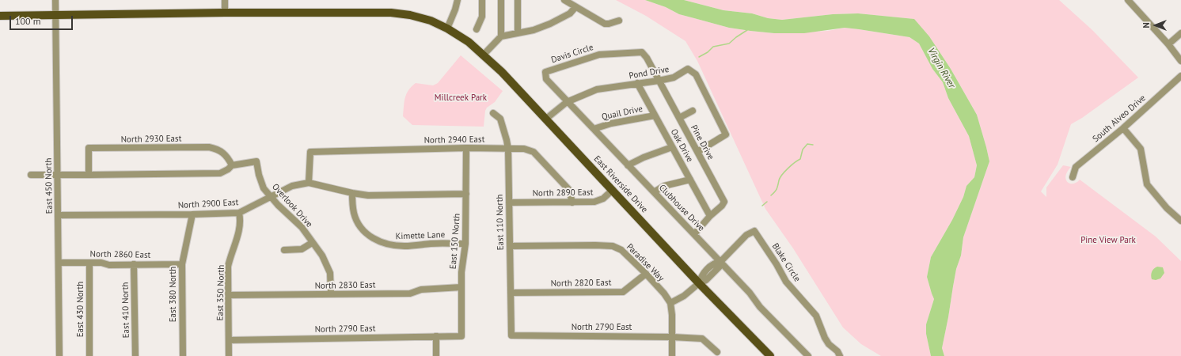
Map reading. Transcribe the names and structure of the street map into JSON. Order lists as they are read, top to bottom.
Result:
{
  "streets": {
    "main road": ["East Riverside Drive"],
    "street": [
      "Davis Circle",
      "Pond Drive",
      "Quail Drive",
      "South Alveo Drive",
      "North 2930 East",
      "North 2940 East",
      "Pine Drive",
      "Oak Drive",
      "East 450 North",
      "North 2890 East",
      "North 2900 East",
      "Overlook Drive",
      "Clubhouse Drive",
      "East 110 North",
      "Kimette Lane",
      "East 150 North",
      "North 2860 East",
      "Paradise Way",
      "Blake Circle",
      "North 2820 East",
      "North 2830 East",
      "East 350 North",
      "East 380 North",
      "East 430 North",
      "East 410 North",
      "North 2790 East"
    ]
  },
  "crossings": [
    ["Davis Circle", "Pine Drive"],
    ["Davis Circle", "Clubhouse Drive"],
    ["Pond Drive", "Pine Drive"],
    ["Pond Drive", "Oak Drive"],
    ["Pond Drive", "East Riverside Drive"],
    ["Pond Drive", "Clubhouse Drive"],
    ["Quail Drive", "Oak Drive"],
    ["Quail Drive", "Clubhouse Drive"],
    ["North 2930 East", "Overlook Drive"],
    ["North 2940 East", "North 2890 East"],
    ["North 2940 East", "North 2900 East"],
    ["North 2940 East", "East 110 North"],
    ["North 2940 East", "East 150 North"],
    ["Pine Drive", "Oak Drive"],
    ["Pine Drive", "Clubhouse Drive"],
    ["East Riverside Drive", "East 450 North"],
    ["East Riverside Drive", "North 2890 East"],
    ["East 450 North", "North 2900 East"],
    ["East 450 North", "North 2860 East"],
    ["North 2890 East", "East 110 North"],
    ["North 2900 East", "Overlook Drive"],
    ["North 2900 East", "Kimette Lane"],
    ["North 2900 East", "East 150 North"],
    ["North 2900 East", "East 350 North"],
    ["North 2900 East", "East 380 North"],
    ["Overlook Drive", "North 2830 East"],
    ["Clubhouse Drive", "Blake Circle"],
    ["East 110 North", "Paradise Way"],
    ["East 110 North", "North 2820 East"],
    ["East 110 North", "North 2790 East"],
    ["Kimette Lane", "East 150 North"],
    ["East 150 North", "North 2830 East"],
    ["East 150 North", "North 2790 East"],
    ["North 2860 East", "East 380 North"],
    ["North 2860 East", "East 430 North"],
    ["North 2860 East", "East 410 North"],
    ["Paradise Way", "North 2820 East"],
    ["North 2830 East", "East 350 North"],
    ["East 350 North", "North 2790 East"]
  ],
  "water": ["Virgin River"],
  "parks": ["Millcreek Park", "Pine View Park"],
  "scale_bar": "100 m",
  "north": "left"
}
